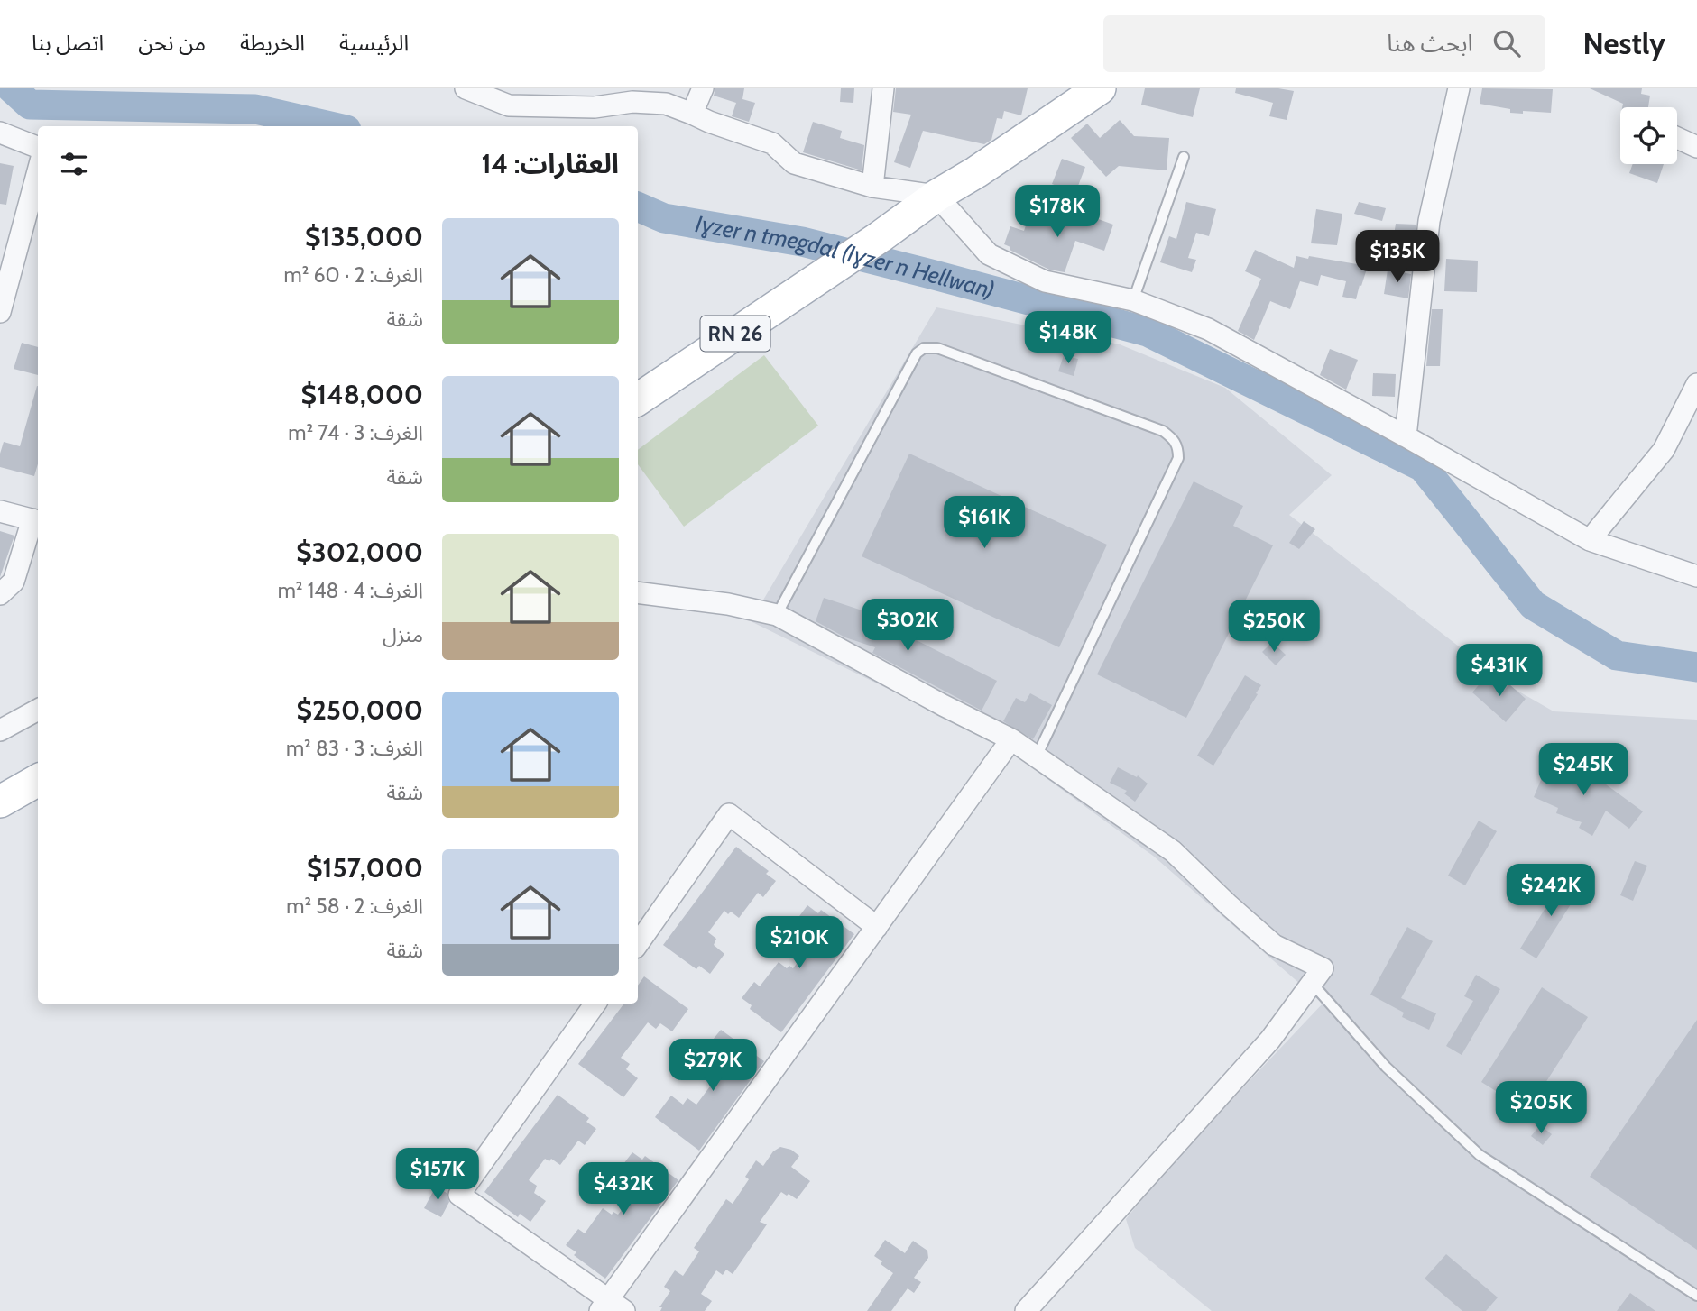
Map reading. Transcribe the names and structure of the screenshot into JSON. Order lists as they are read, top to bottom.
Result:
{
  "streets": {
    "main road": ["RN 26"]
  },
  "water": ["Iɣzer n tmegdal (Iɣzer n Hellwan)"],
  "page": {
    "header": "Nestly",
    "search": "ابحث هنا",
    "nav": [
      "الرئيسية",
      "الخريطة",
      "من نحن",
      "اتصل بنا"
    ],
    "heading": "العقارات: 14",
    "price": [
      "$178K",
      "$135K",
      "$148K",
      "$161K",
      "$302K",
      "$250K",
      "$431K",
      "$245K",
      "$242K",
      "$210K",
      "$279K",
      "$205K",
      "$157K",
      "$432K"
    ],
    "list": [
      {
        "name": "$135,000",
        "note": "الغرف: 2 · 60 m² · شقة"
      },
      {
        "name": "$148,000",
        "note": "الغرف: 3 · 74 m² · شقة"
      },
      {
        "name": "$302,000",
        "note": "الغرف: 4 · 148 m² · منزل"
      },
      {
        "name": "$250,000",
        "note": "الغرف: 3 · 83 m² · شقة"
      },
      {
        "name": "$157,000",
        "note": "الغرف: 2 · 58 m² · شقة"
      }
    ]
  }
}
